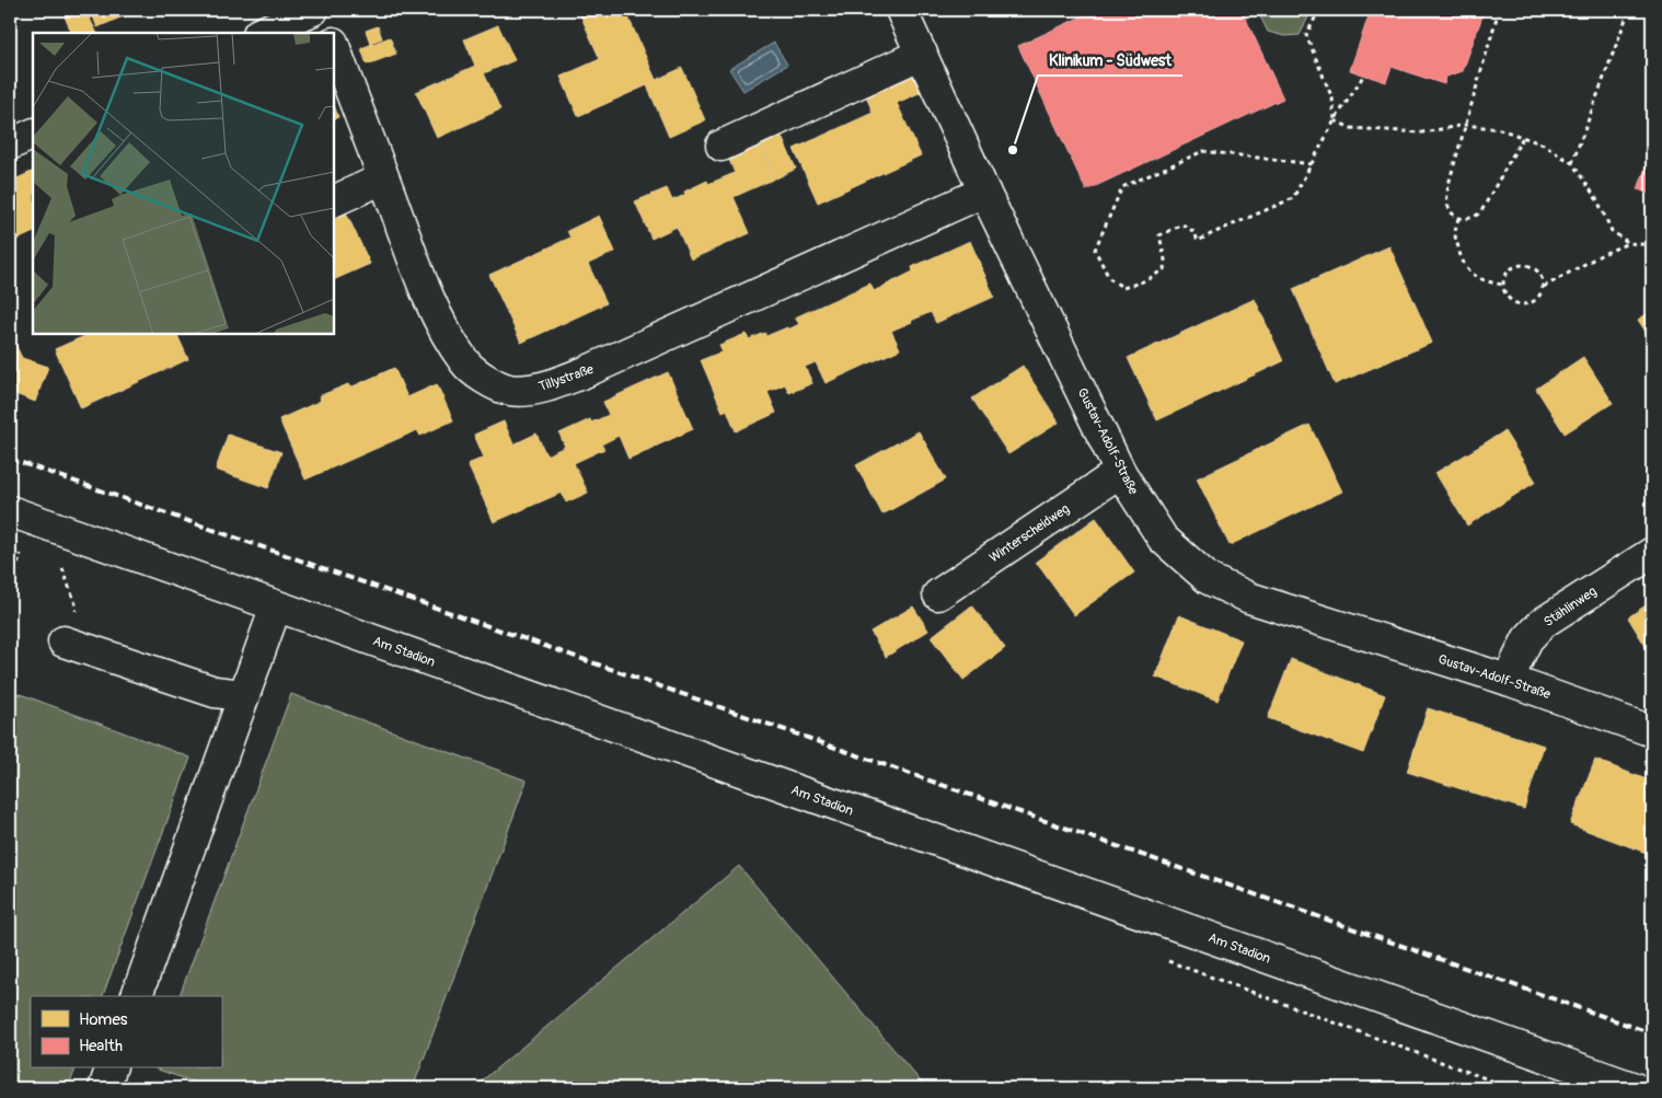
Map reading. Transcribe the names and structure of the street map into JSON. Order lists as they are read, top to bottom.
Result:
{
  "streets": {
    "street": [
      "Tillystraße",
      "Gustav-Adolf-Straße",
      "Winterscheidweg",
      "Stählinweg",
      "Am Stadion"
    ]
  },
  "crossings": [
    ["Tillystraße", "Gustav-Adolf-Straße"],
    ["Gustav-Adolf-Straße", "Winterscheidweg"],
    ["Gustav-Adolf-Straße", "Stählinweg"]
  ],
  "places": ["Klinikum - Südwest"],
  "legend": ["Homes", "Health"]
}
